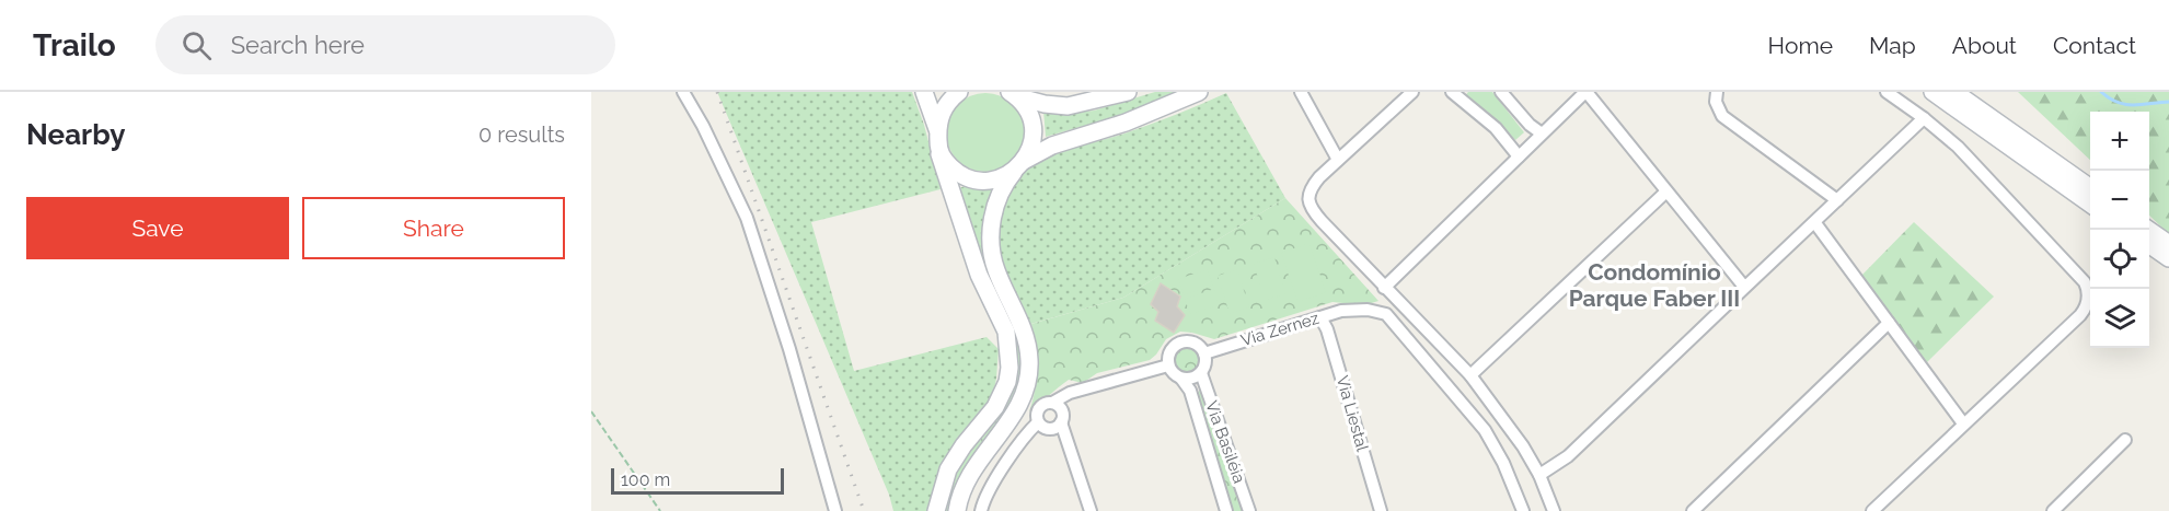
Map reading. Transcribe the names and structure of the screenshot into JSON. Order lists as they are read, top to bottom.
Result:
{
  "streets": {
    "street": ["Via Zernez", "Via Liestal", "Via Basiléia"]
  },
  "crossings": [
    ["Via Zernez", "Via Liestal"],
    ["Via Zernez", "Via Basiléia"]
  ],
  "districts": ["Condomínio Parque Faber III"],
  "scale_bar": "100 m",
  "page": {
    "header": "Trailo",
    "search": "Search here",
    "nav": [
      "Home",
      "Map",
      "About",
      "Contact"
    ],
    "heading": ["Nearby", "0 results"],
    "map_buttons": ["+", "−"],
    "buttons": ["Save", "Share"],
    "scale": "100 m"
  }
}
